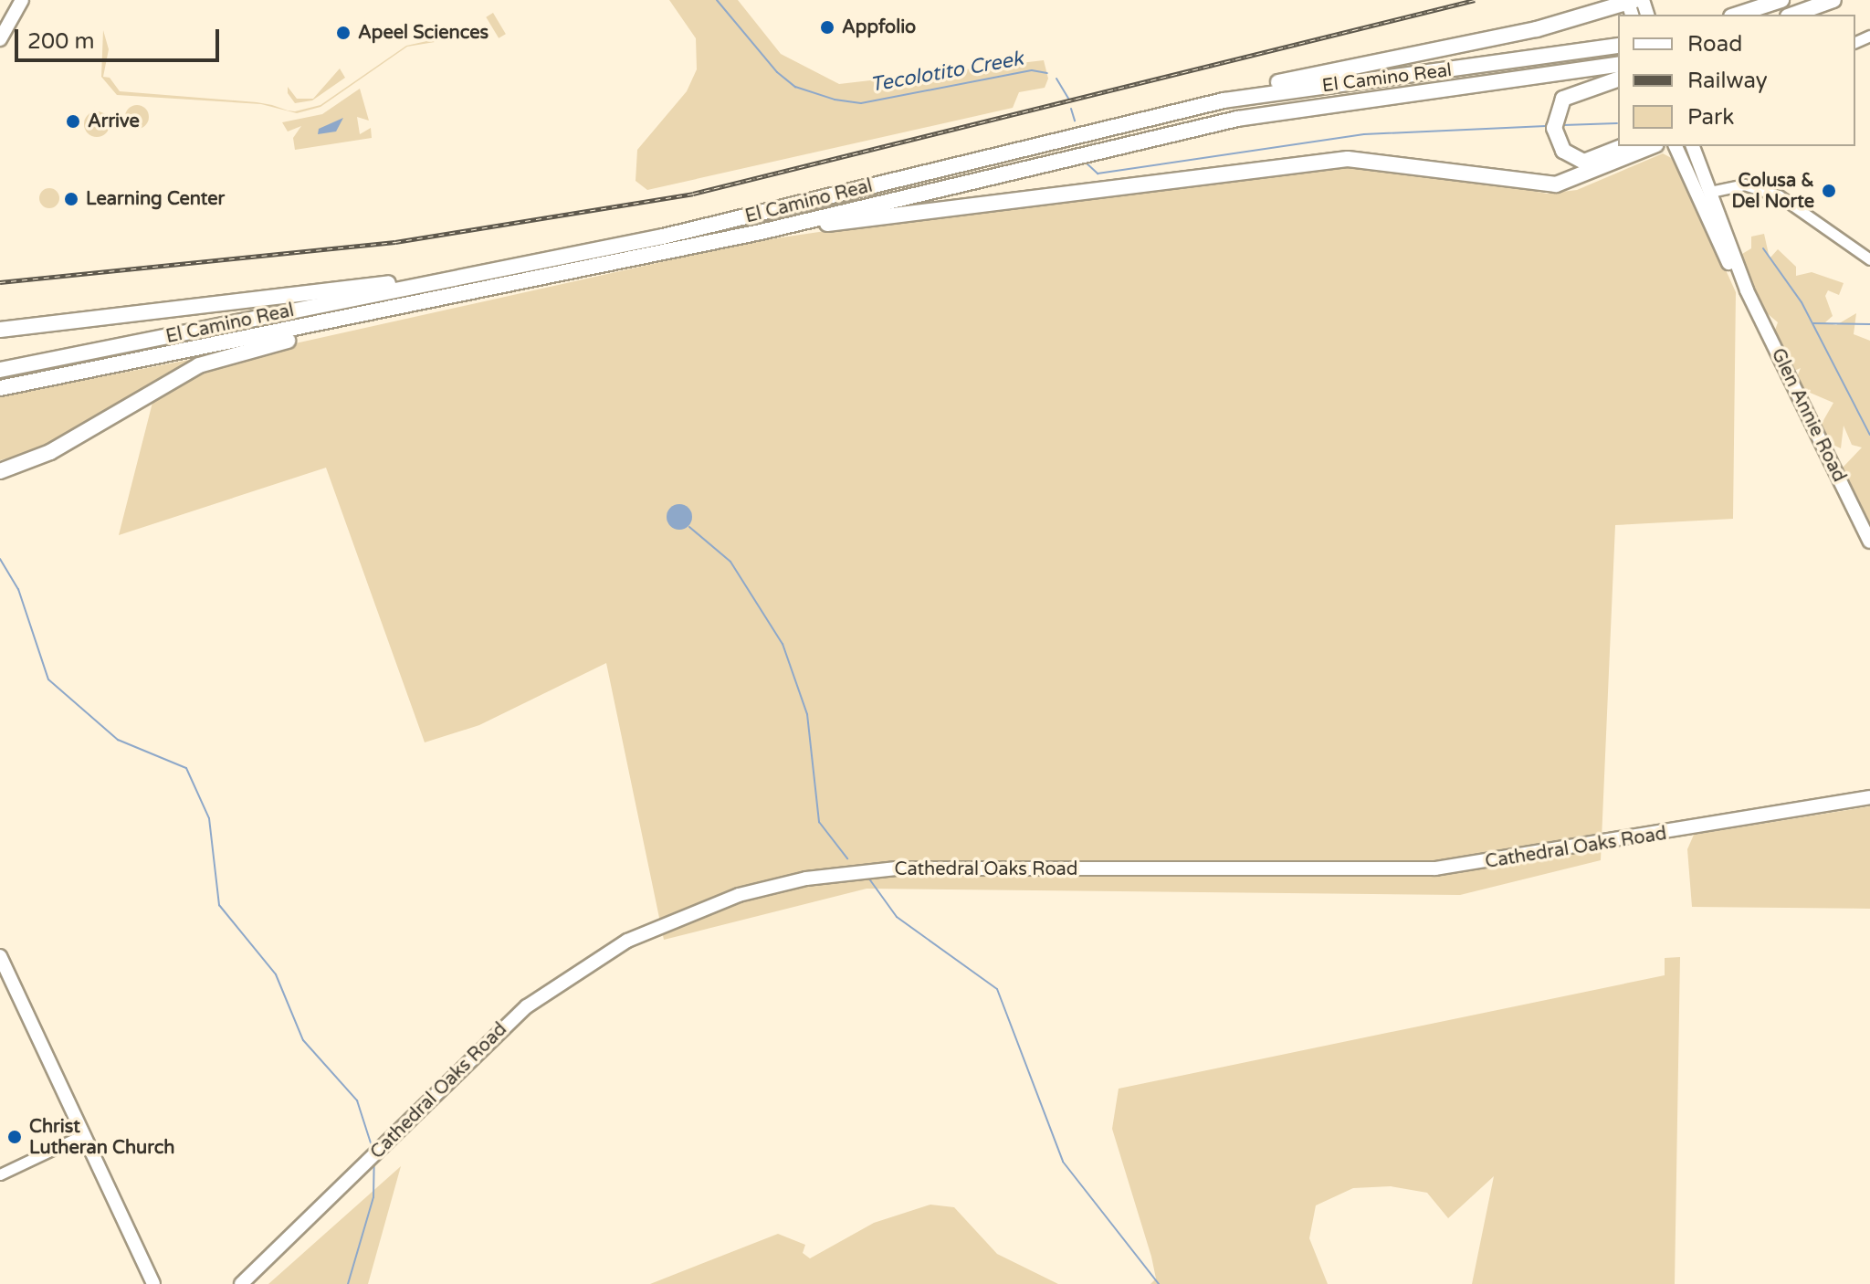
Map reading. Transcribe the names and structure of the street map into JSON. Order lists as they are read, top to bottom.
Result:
{
  "streets": {
    "highway": ["El Camino Real"],
    "main road": ["Glen Annie Road", "Cathedral Oaks Road"]
  },
  "water": ["Tecolotito Creek"],
  "places": [
    "Appfolio",
    "Apeel Sciences",
    "Arrive",
    "Colusa & Del Norte",
    "Learning Center",
    "Christ Lutheran Church"
  ],
  "legend": ["Road", "Railway", "Park"],
  "scale_bar": "200 m"
}
